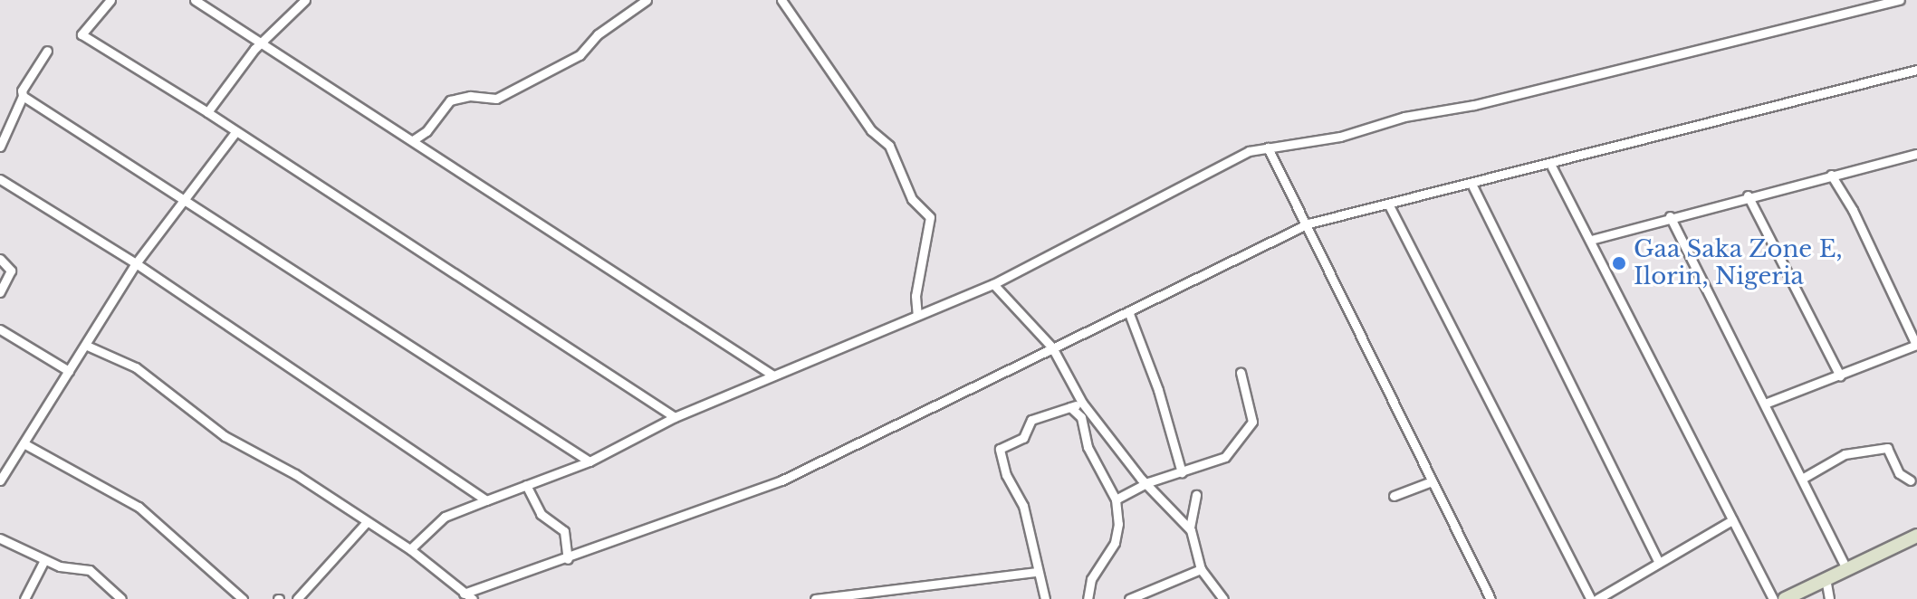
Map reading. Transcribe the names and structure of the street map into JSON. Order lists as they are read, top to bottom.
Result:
{
  "places": ["Gaa Saka Zone E, Ilorin, Nigeria"]
}
